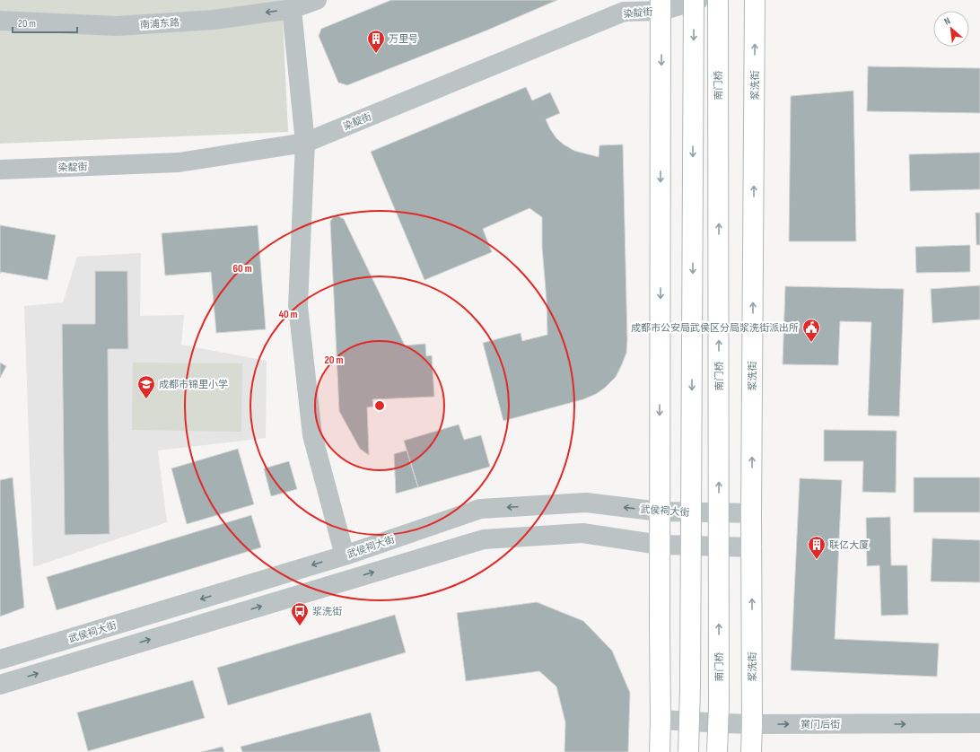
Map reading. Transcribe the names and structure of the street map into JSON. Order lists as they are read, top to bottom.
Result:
{
  "streets": {
    "main road": ["南门桥", "浆洗街"],
    "street": [
      "染靛街",
      "南浦东路",
      "武侯祠大街",
      "黉门后街"
    ]
  },
  "crossings": [
    ["浆洗街", "武侯祠大街"],
    ["浆洗街", "黉门后街"]
  ],
  "one_way": ["南浦东路", "黉门后街"],
  "places": {
    "building": ["万里号", "联亿大厦"],
    "public building": ["成都市公安局武侯区分局浆洗街派出所"],
    "school or university": ["成都市锦里小学"],
    "bus stop": ["浆洗街"]
  },
  "scale_bar": "20 m",
  "north": "top left",
  "rings": ["60 m", "40 m", "20 m"]
}
